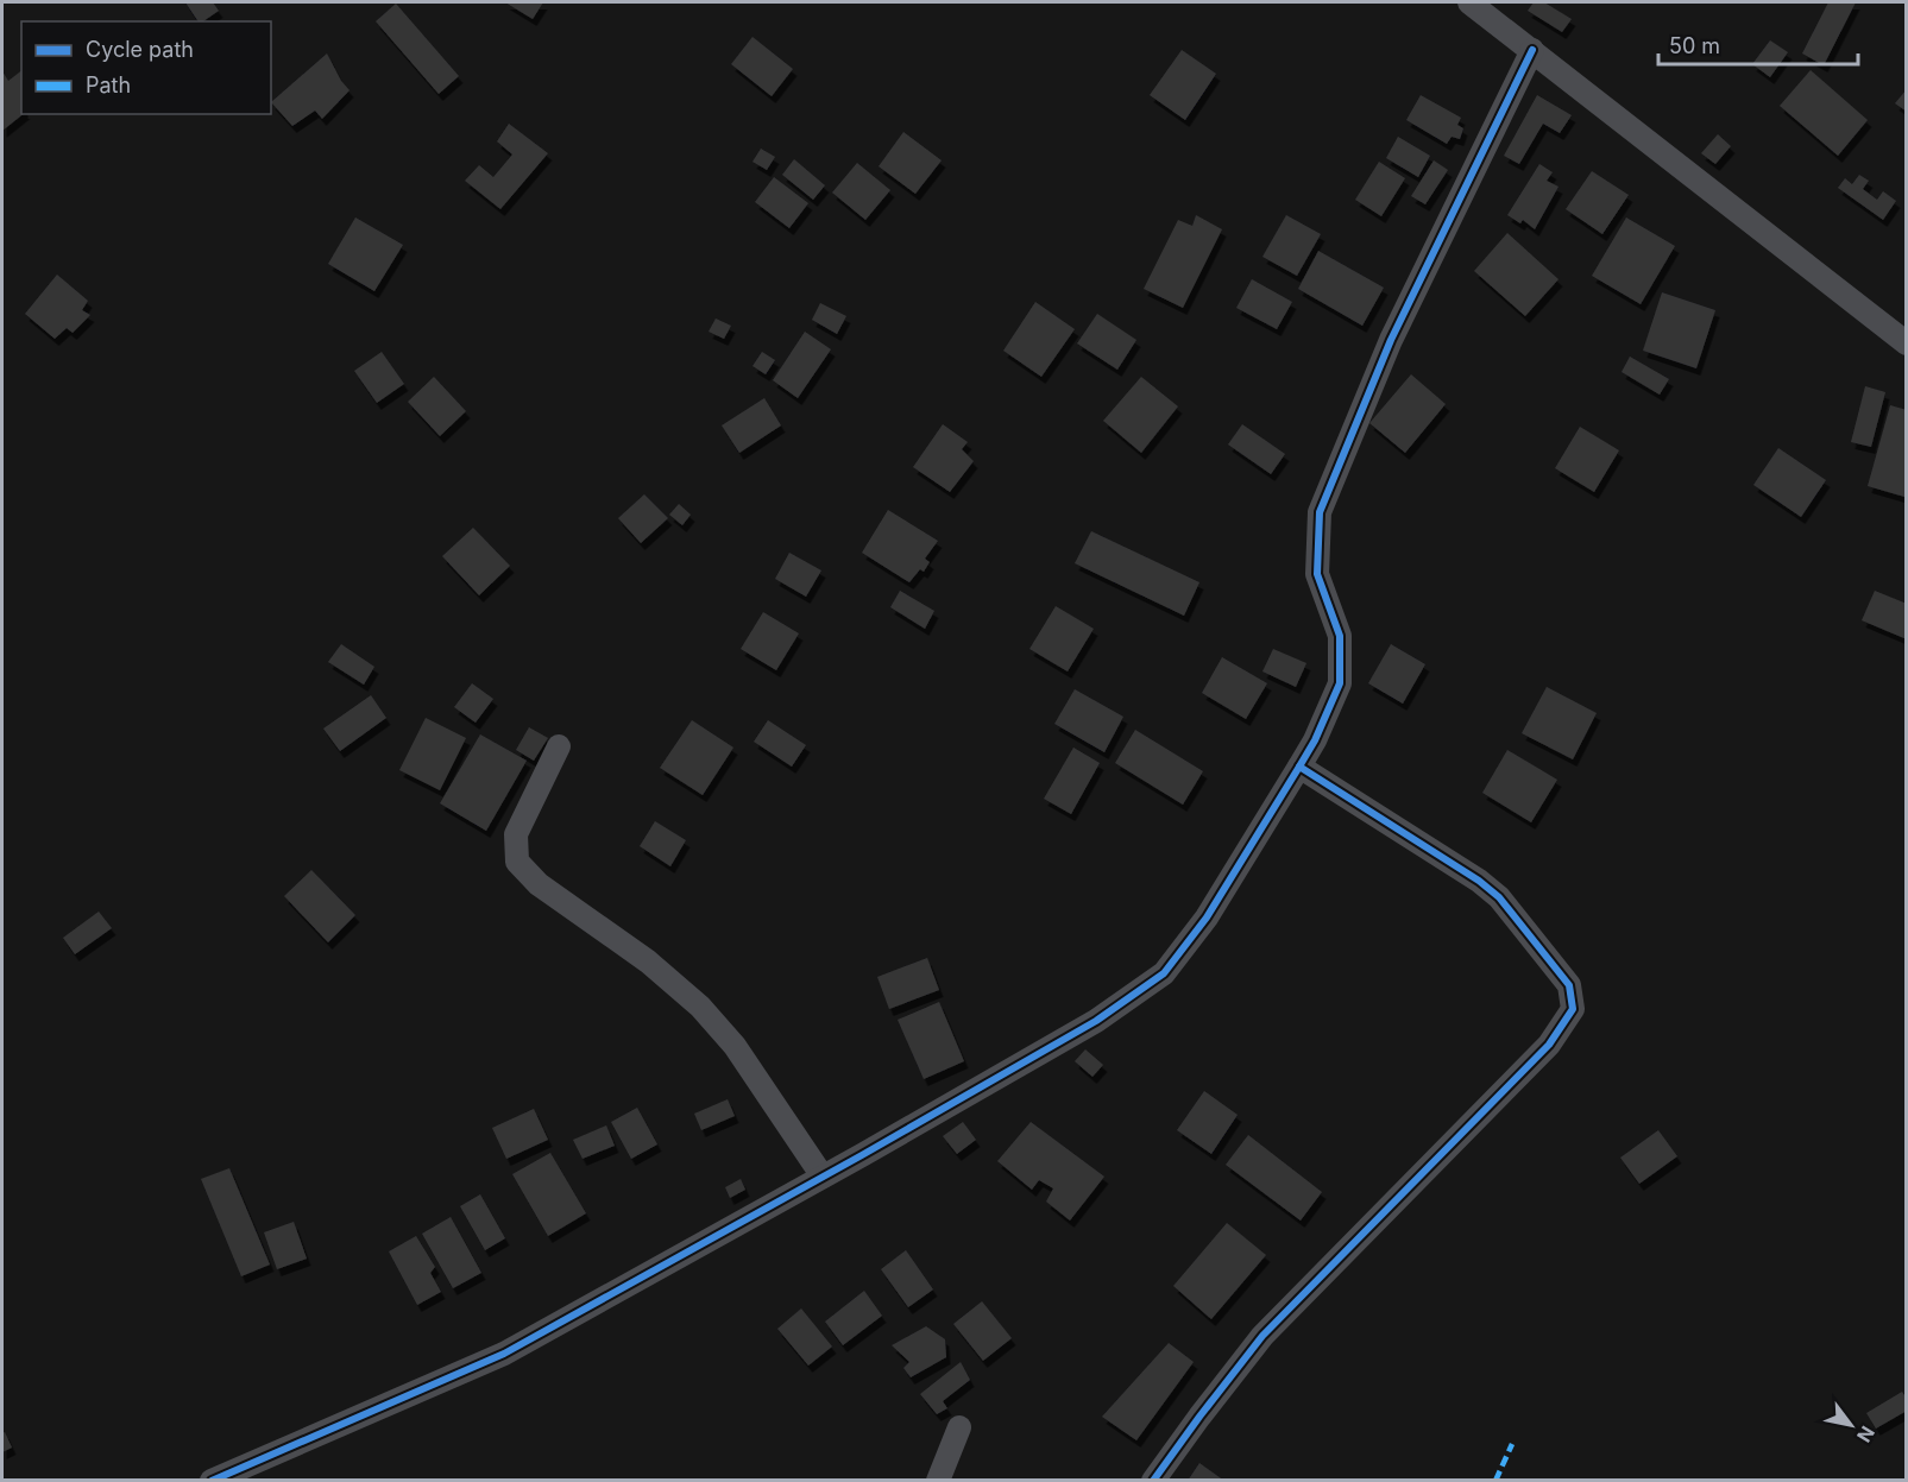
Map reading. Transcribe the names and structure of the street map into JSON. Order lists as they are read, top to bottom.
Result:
{
  "legend": ["Cycle path", "Path"],
  "scale_bar": "50 m",
  "north": "bottom right"
}
